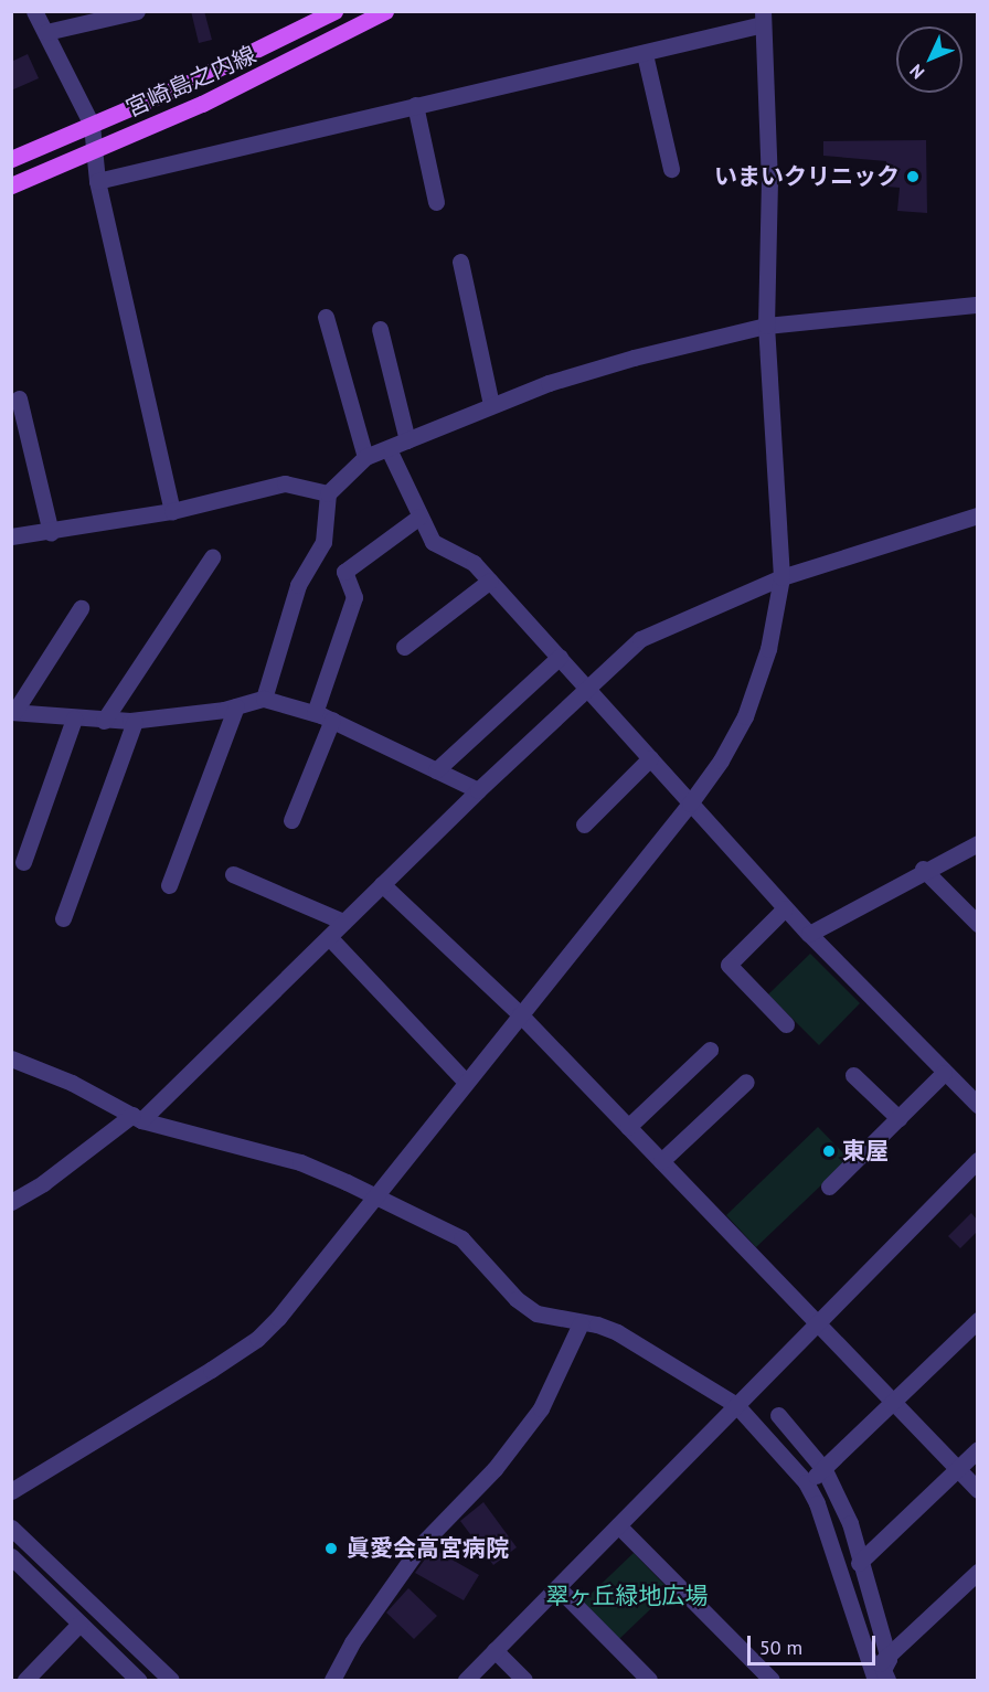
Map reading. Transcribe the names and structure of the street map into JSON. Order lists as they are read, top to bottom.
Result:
{
  "streets": {
    "main road": ["宮崎島之内線"]
  },
  "parks": ["翠ヶ丘緑地広場"],
  "places": ["いまいクリニック", "東屋", "眞愛会高宮病院"],
  "scale_bar": "50 m",
  "north": "bottom left"
}
